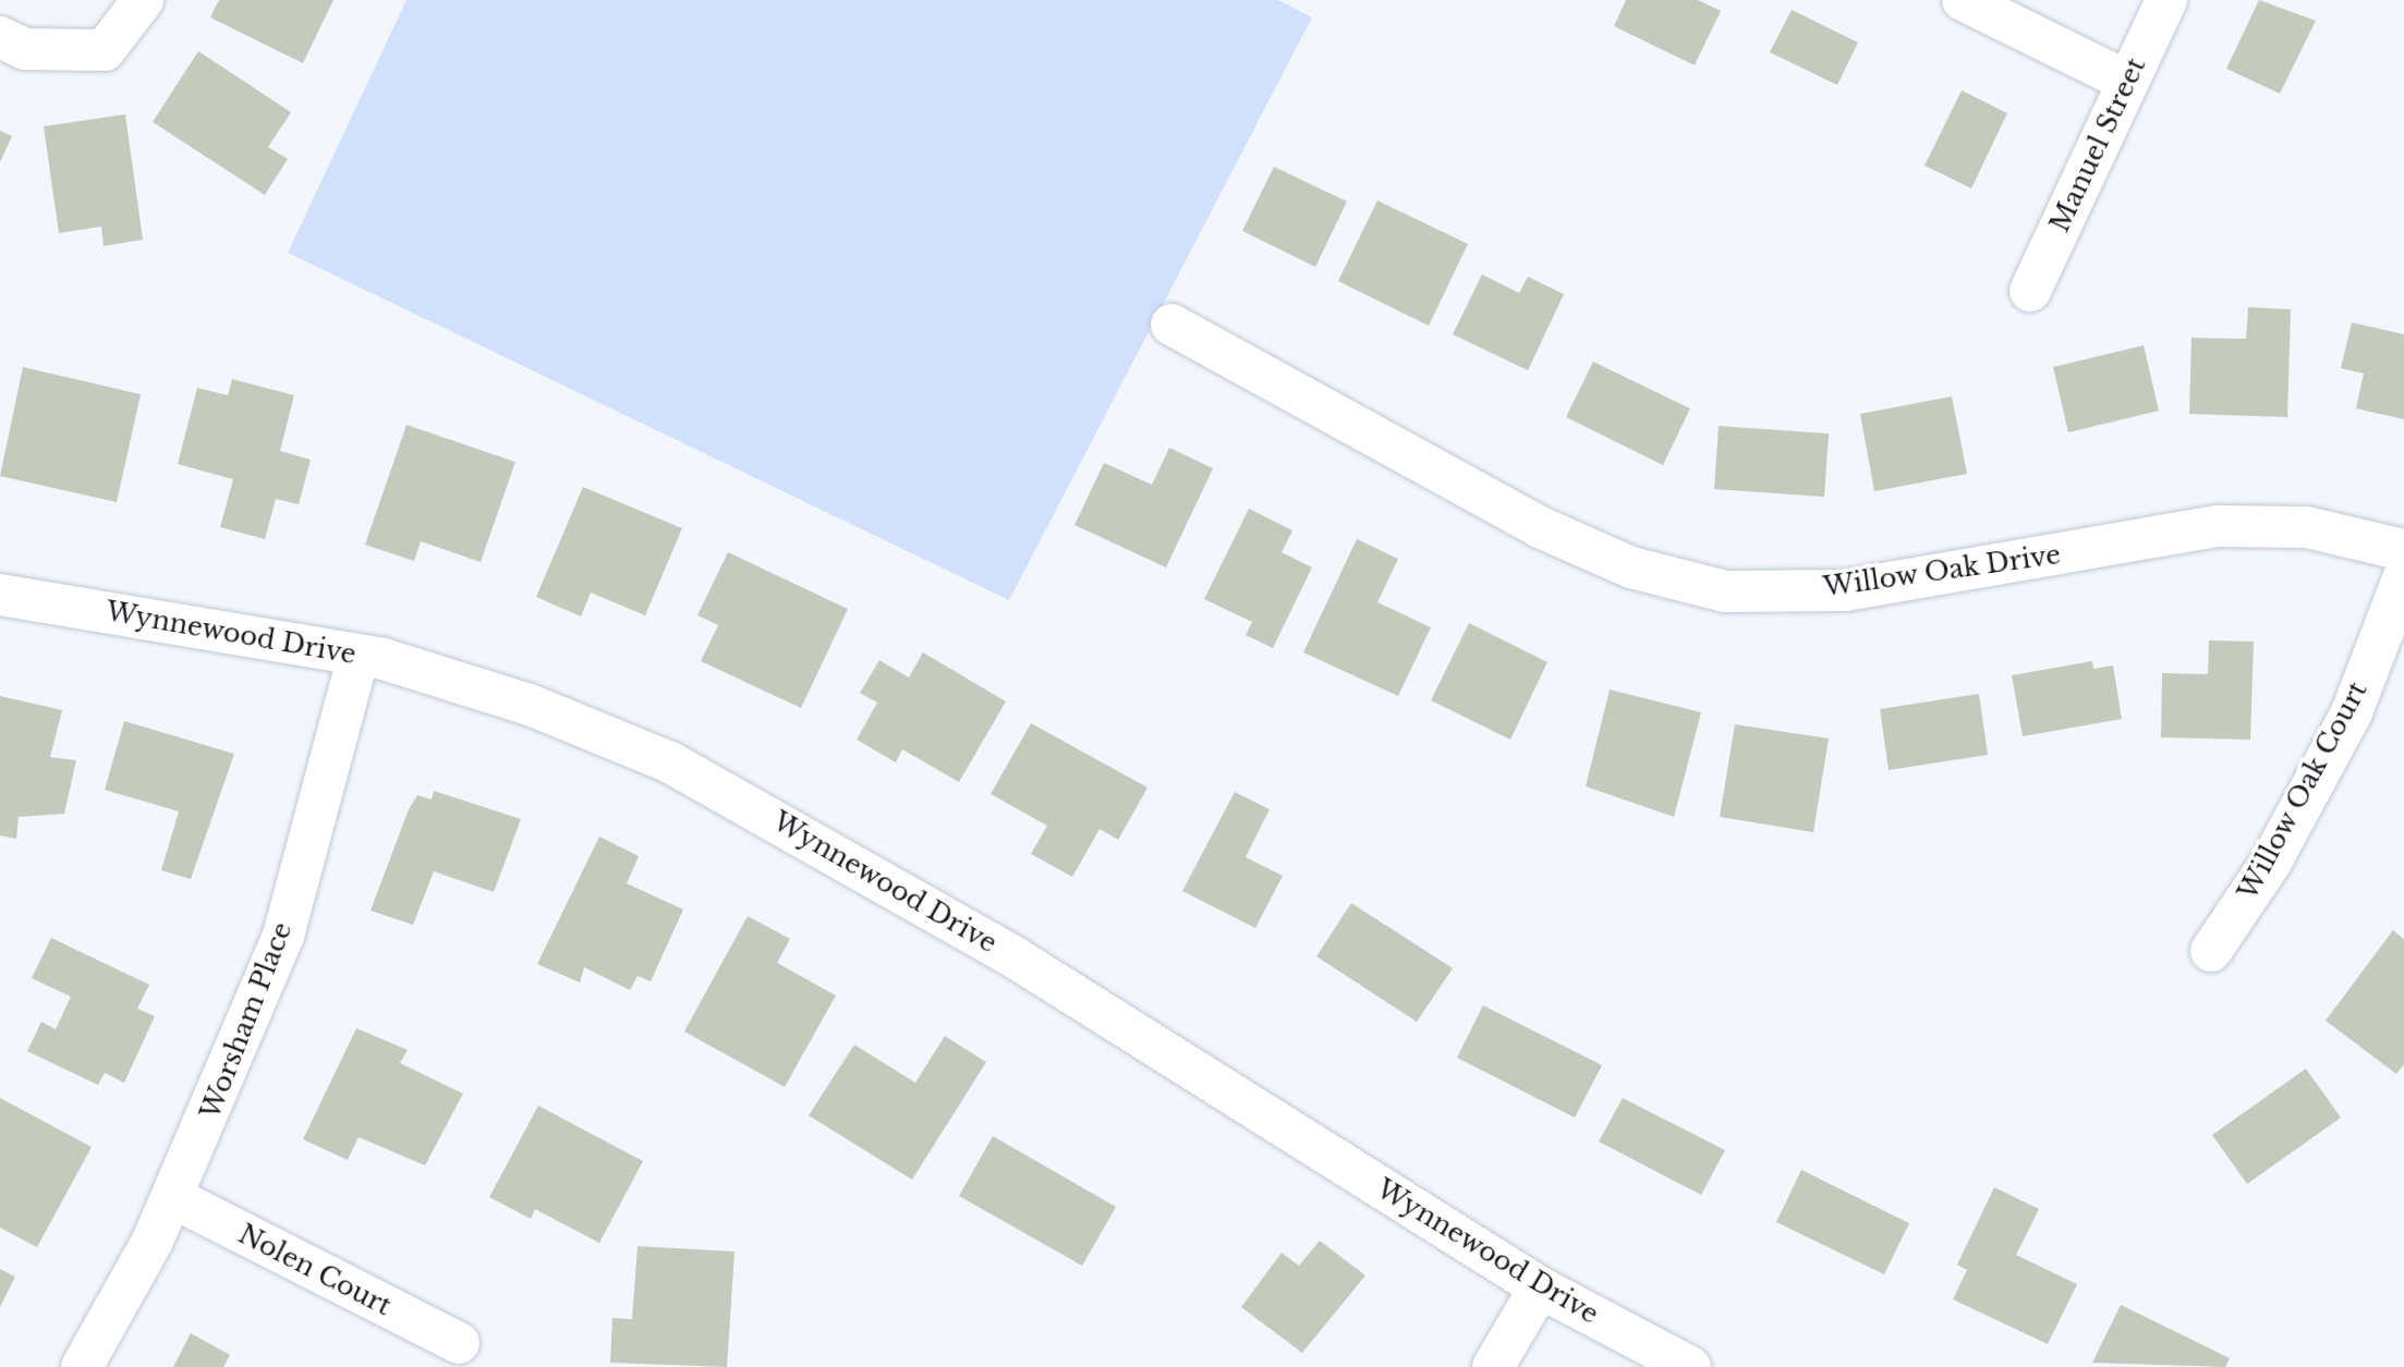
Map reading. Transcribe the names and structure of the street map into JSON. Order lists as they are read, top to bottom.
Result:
{
  "streets": {
    "street": [
      "Manuel Street",
      "Willow Oak Drive",
      "Wynnewood Drive",
      "Willow Oak Court",
      "Worsham Place",
      "Nolen Court"
    ]
  },
  "crossings": [
    ["Wynnewood Drive", "Worsham Place"],
    ["Worsham Place", "Nolen Court"]
  ]
}
